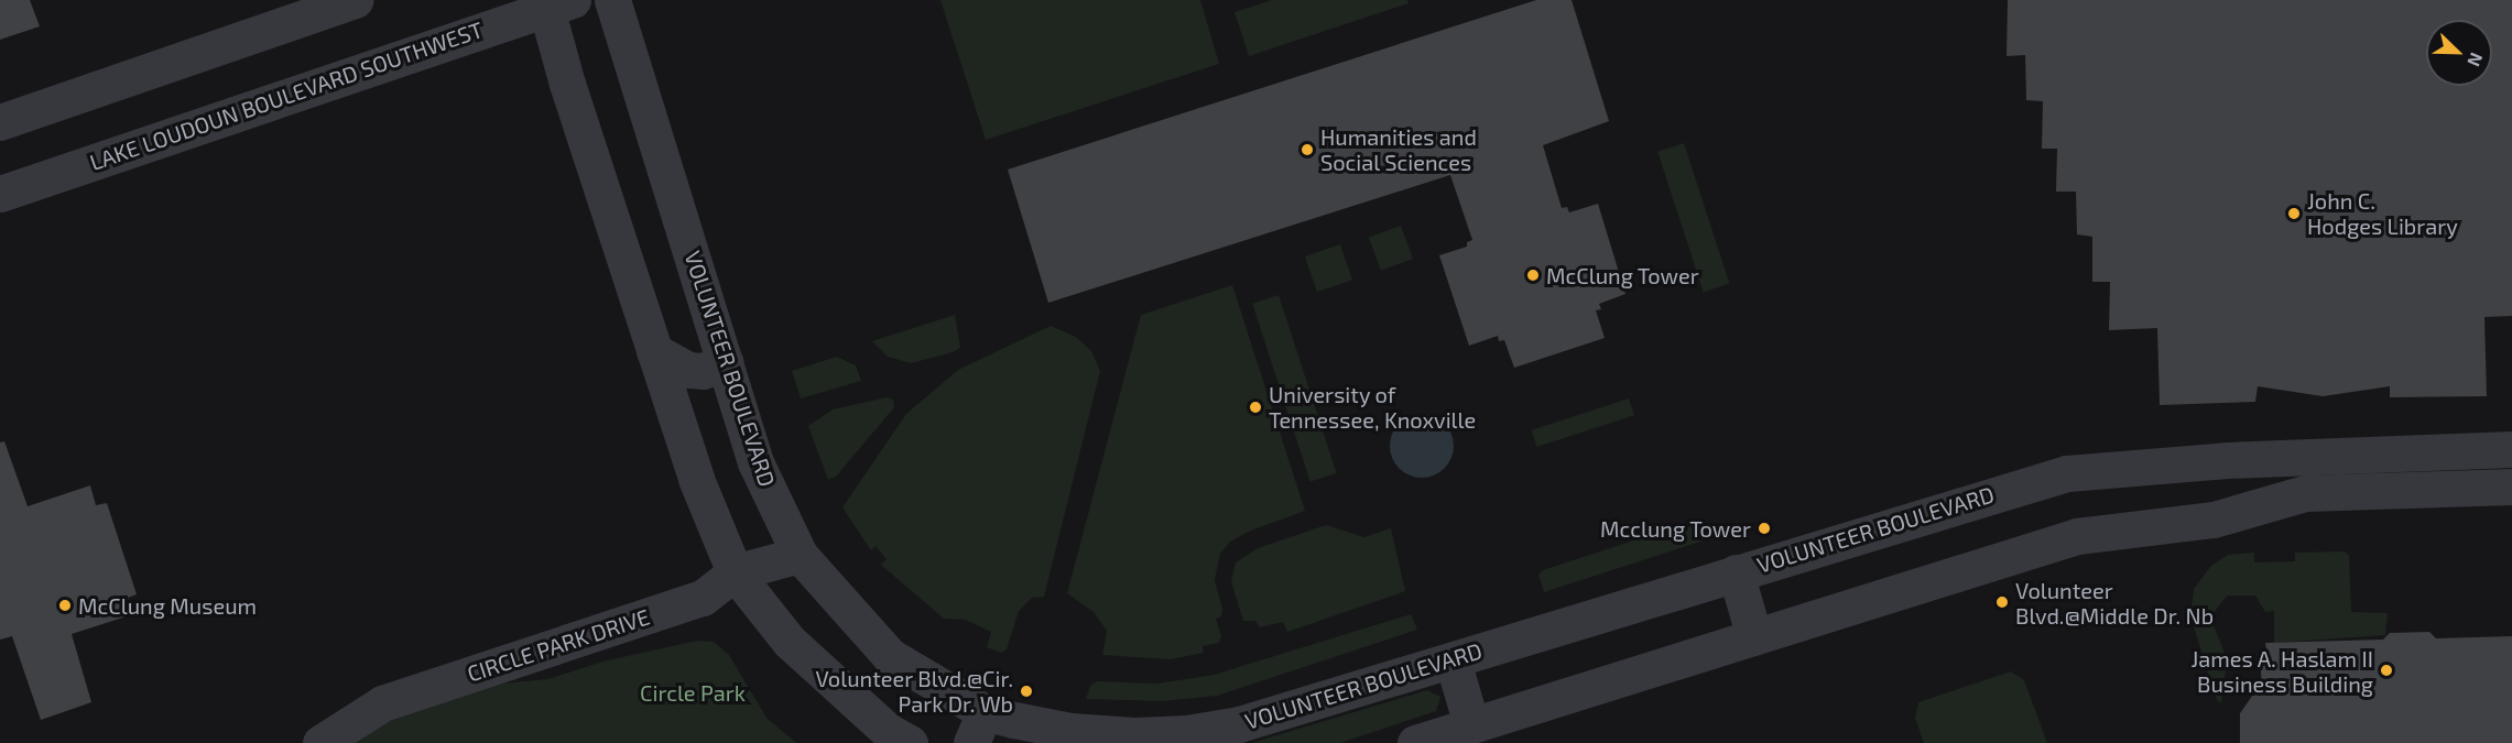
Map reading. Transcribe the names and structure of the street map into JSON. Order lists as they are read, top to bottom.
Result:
{
  "streets": {
    "street": ["LAKE LOUDOUN BOULEVARD SOUTHWEST", "VOLUNTEER BOULEVARD", "CIRCLE PARK DRIVE"]
  },
  "crossings": [
    ["VOLUNTEER BOULEVARD", "CIRCLE PARK DRIVE"]
  ],
  "parks": ["Circle Park"],
  "places": [
    "Humanities and Social Sciences",
    "John C. Hodges Library",
    "McClung Tower",
    "University of Tennessee, Knoxville",
    "Mcclung Tower",
    "Volunteer Blvd.@Middle Dr. Nb",
    "McClung Museum",
    "James A. Haslam II Business Building",
    "Volunteer Blvd.@Cir. Park Dr. Wb"
  ],
  "north": "bottom right"
}
